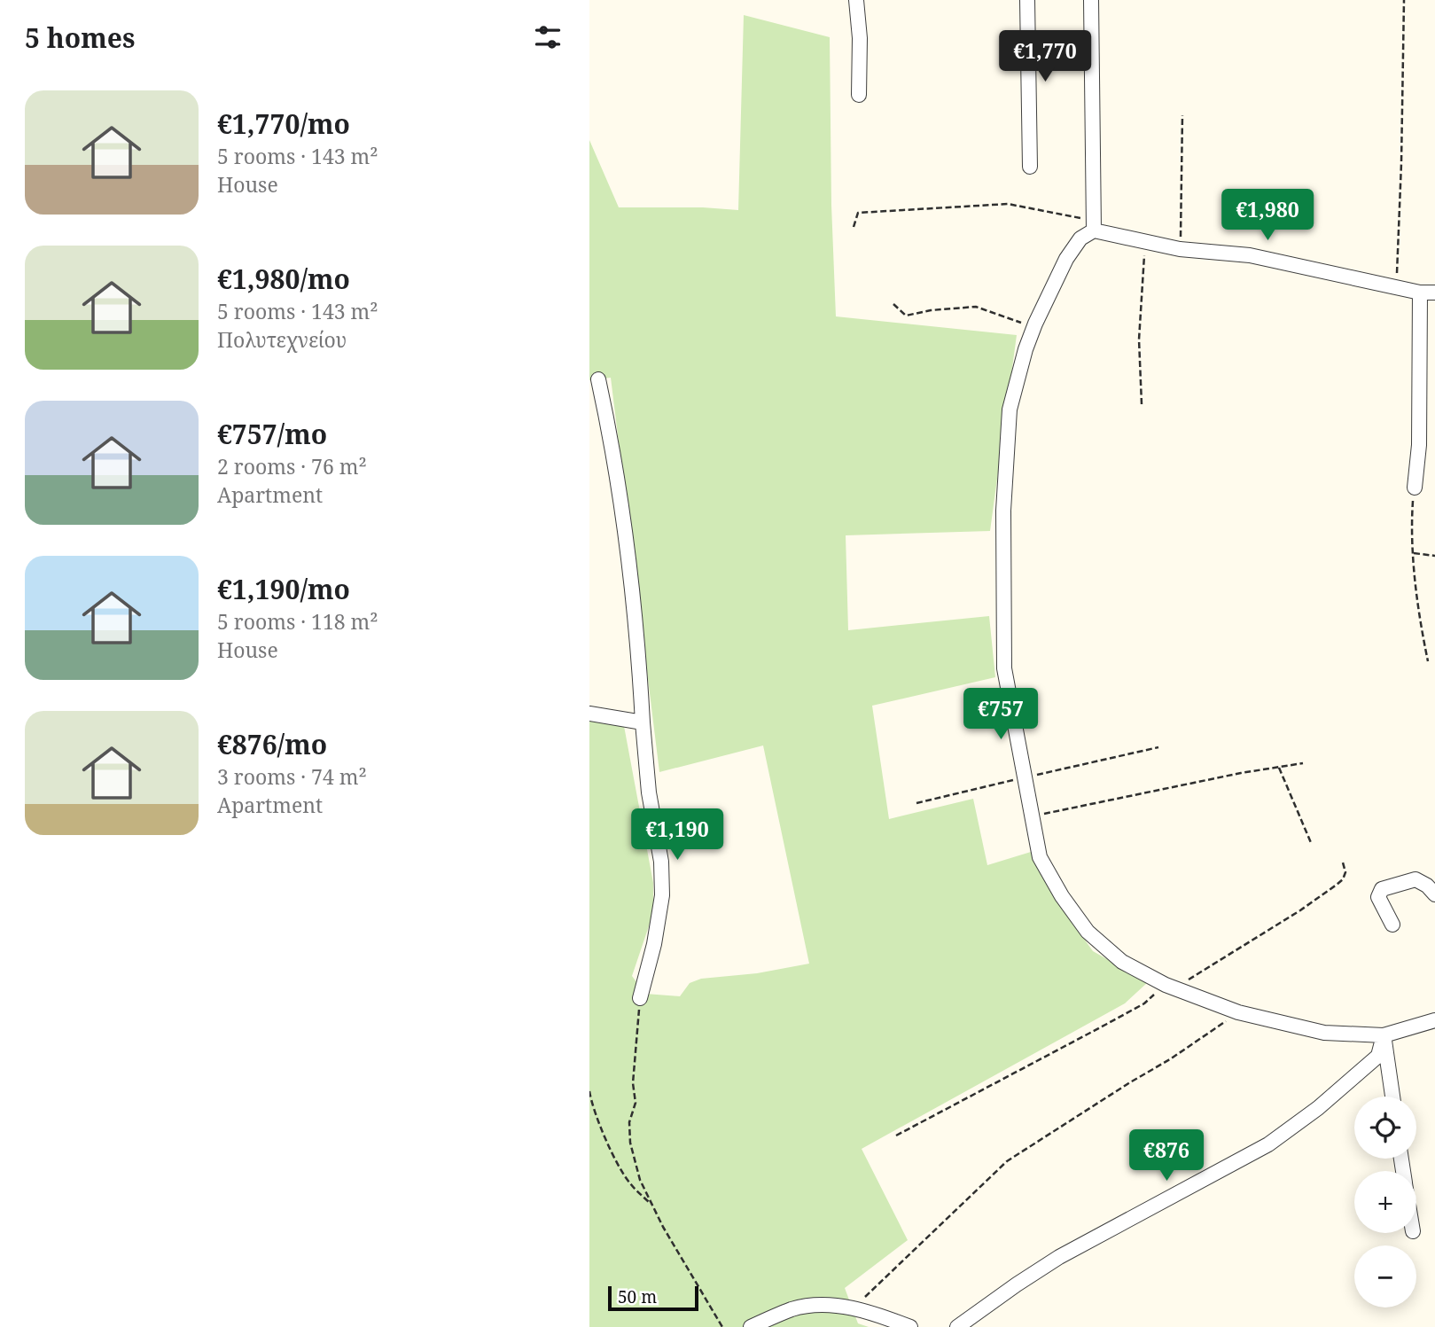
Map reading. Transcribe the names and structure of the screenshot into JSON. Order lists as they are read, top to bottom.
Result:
{
  "scale_bar": "50 m",
  "page": {
    "heading": "5 homes",
    "price": [
      "€1,770",
      "€1,980",
      "€757",
      "€1,190",
      "€876"
    ],
    "list": [
      {
        "name": "€1,770/mo",
        "note": "5 rooms · 143 m² · House"
      },
      {
        "name": "€1,980/mo",
        "note": "5 rooms · 143 m² · Πολυτεχνείου"
      },
      {
        "name": "€757/mo",
        "note": "2 rooms · 76 m² · Apartment"
      },
      {
        "name": "€1,190/mo",
        "note": "5 rooms · 118 m² · House"
      },
      {
        "name": "€876/mo",
        "note": "3 rooms · 74 m² · Apartment"
      }
    ],
    "map_buttons": ["+", "−"],
    "scale": "50 m"
  }
}
